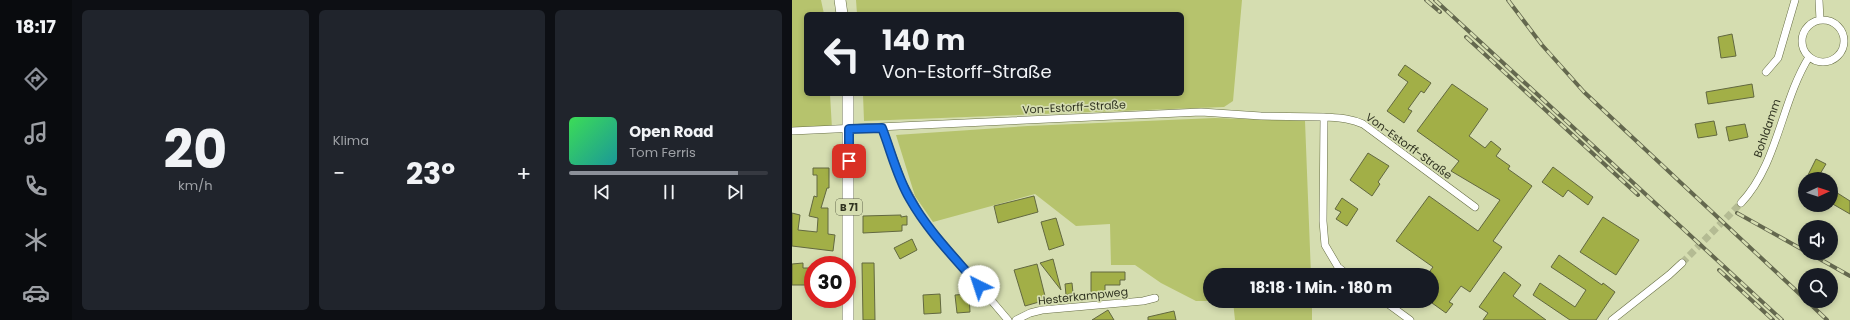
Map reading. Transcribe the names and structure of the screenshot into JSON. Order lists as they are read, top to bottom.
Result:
{
  "streets": {
    "main road": ["B 71"],
    "street": ["Von-Estorff-Straße", "Bohldamm", "Hesterkampweg"]
  },
  "crossings": [
    ["Von-Estorff-Straße", "B 71"]
  ],
  "north": "right",
  "page": {
    "tabs": "18:17",
    "tile": [
      ["20", "km/h"],
      "Klima"
    ],
    "turn": ["140 m", "Von-Estorff-Straße"],
    "song": ["Open Road", "Tom Ferris"],
    "heat": ["−", "23°", "+"],
    "limit": "30",
    "trip": "18:18 · 1 Min. · 180 m"
  }
}
